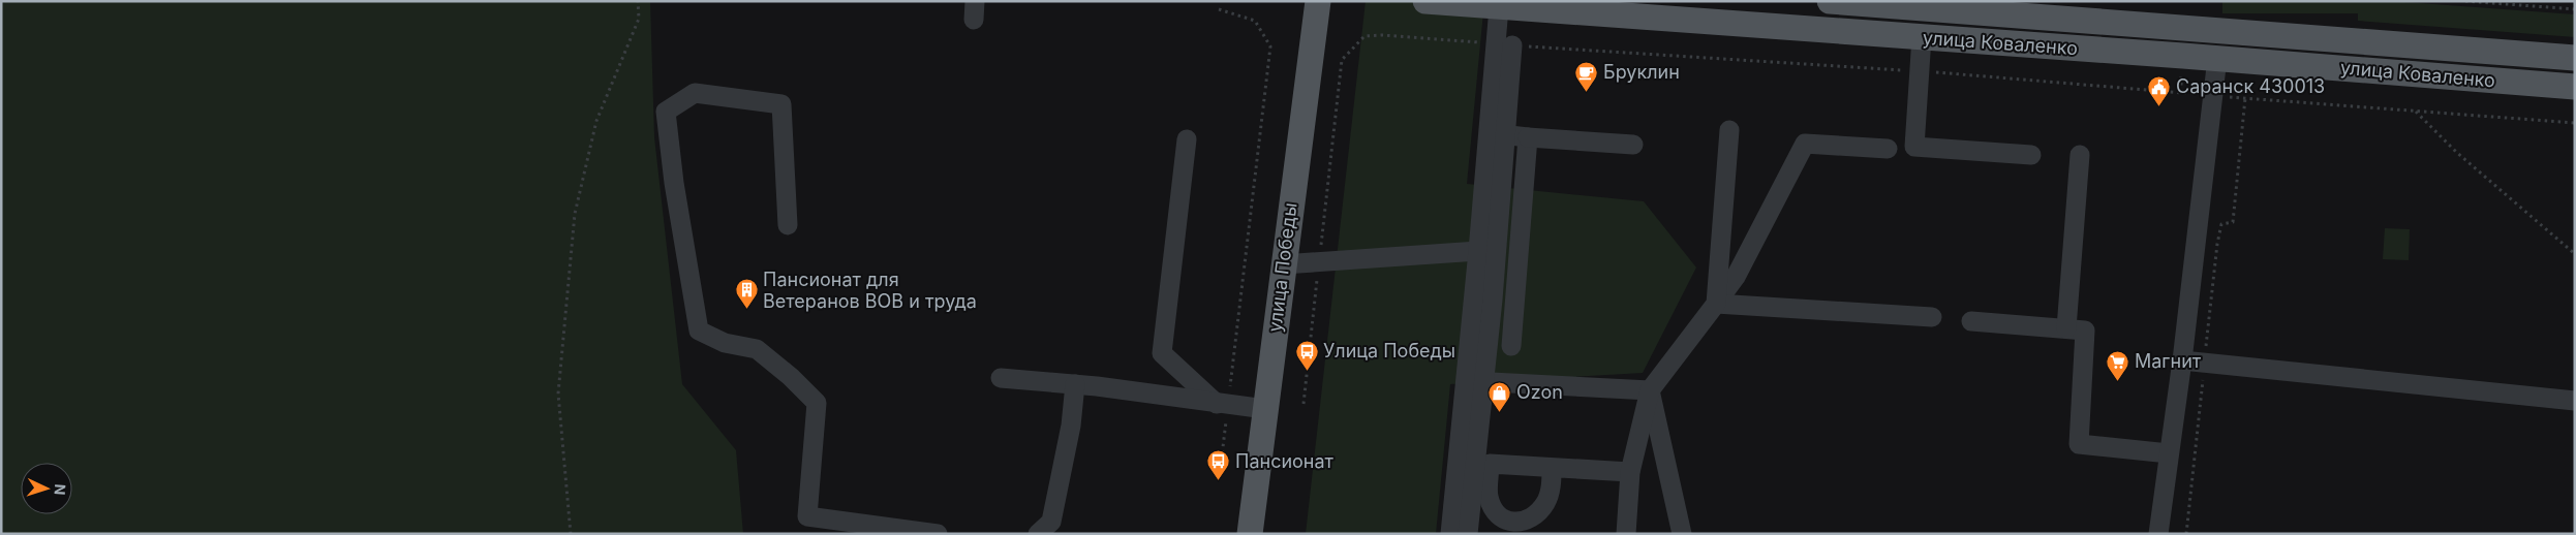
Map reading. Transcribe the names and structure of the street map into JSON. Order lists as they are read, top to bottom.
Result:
{
  "streets": {
    "main road": ["улица Коваленко", "улица Победы"]
  },
  "places": {
    "cafe": ["Бруклин"],
    "public building": ["Саранск 430013"],
    "building": ["Пансионат для Ветеранов ВОВ и труда"],
    "bus stop": ["Улица Победы", "Пансионат"],
    "supermarket": ["Магнит"],
    "shop": ["Ozon"]
  },
  "north": "right"
}
